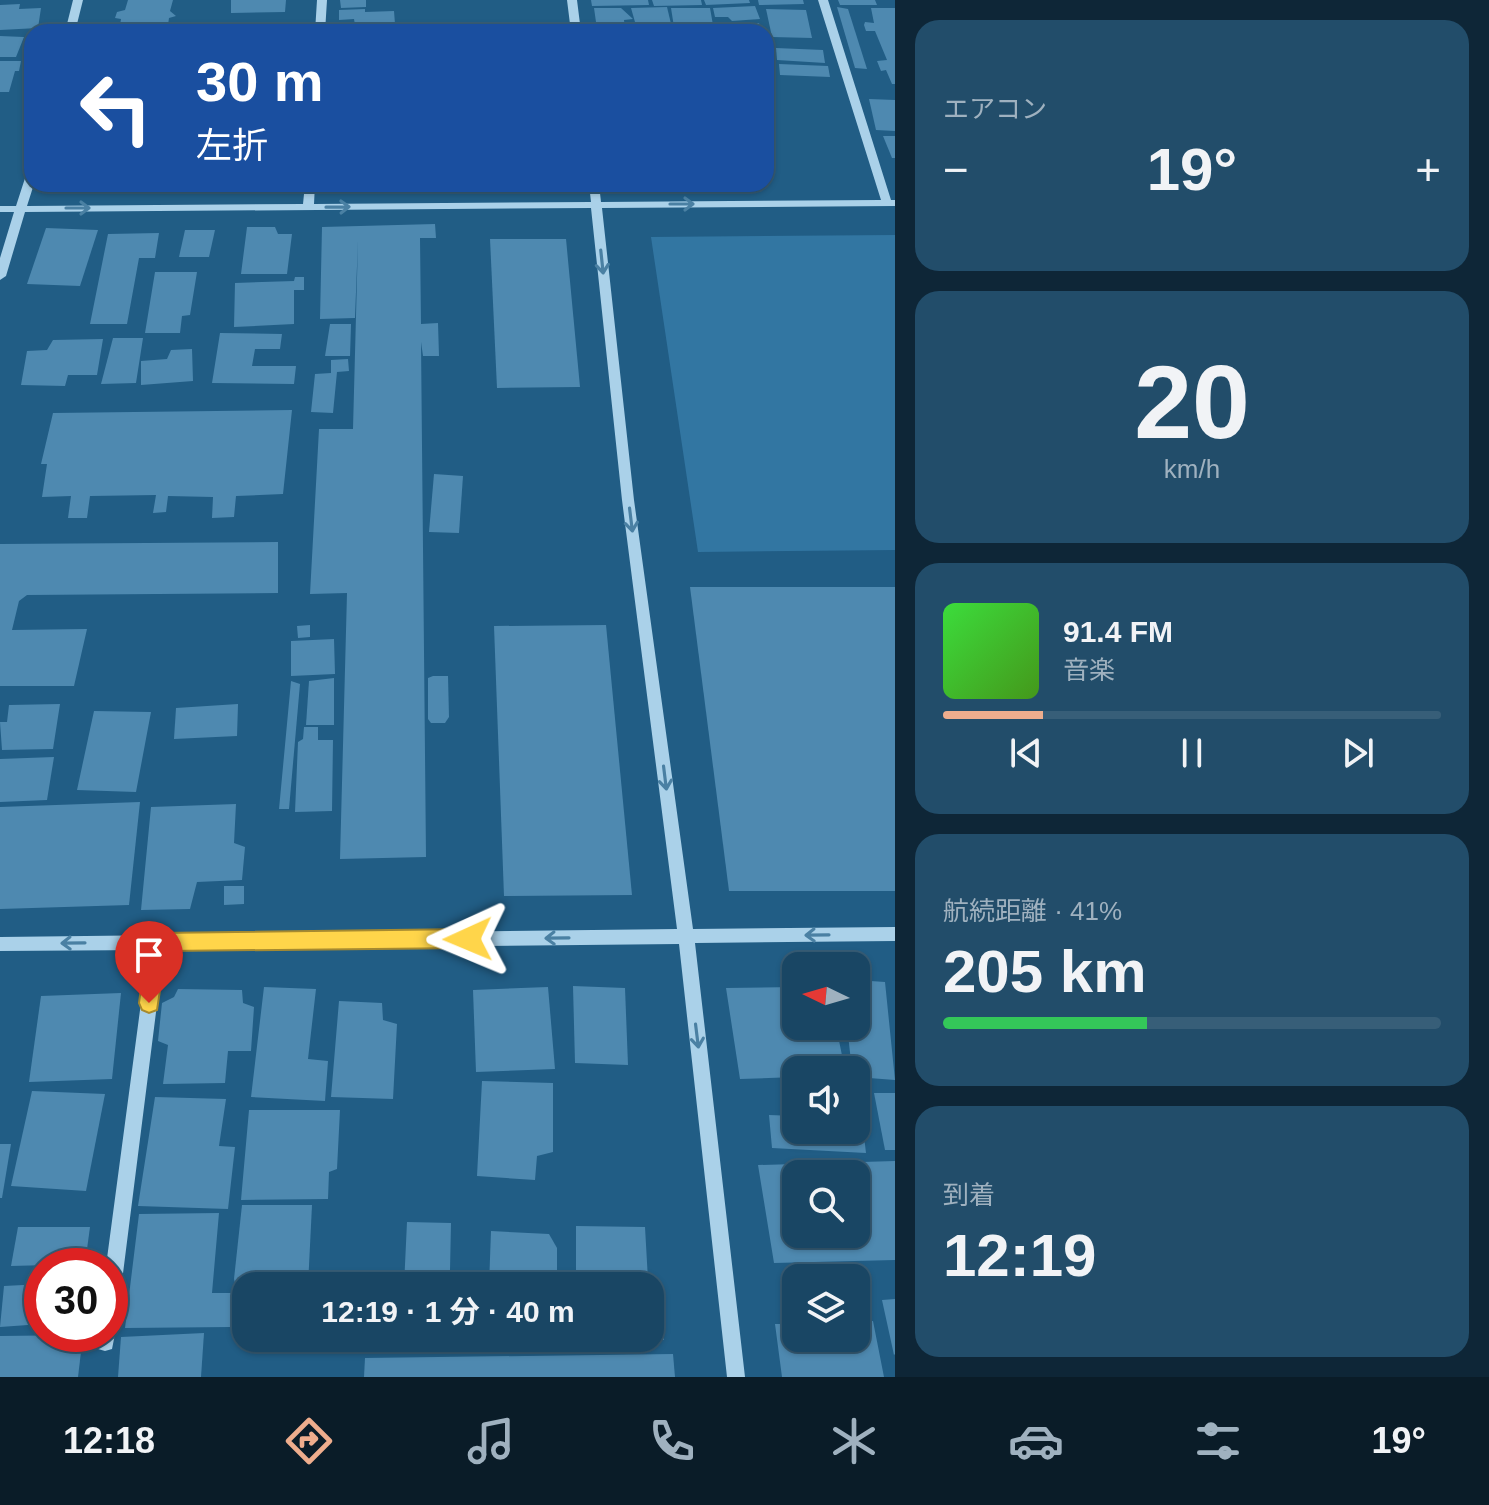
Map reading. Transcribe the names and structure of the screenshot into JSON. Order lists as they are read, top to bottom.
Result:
{
  "north": "left",
  "page": {
    "tile": [
      "エアコン",
      ["20", "km/h"],
      ["航続距離 · 41%", "205 km"],
      ["到着", "12:19"]
    ],
    "turn": ["30 m", "左折"],
    "heat": ["−", "19°", "+"],
    "song": ["91.4 FM", "音楽"],
    "limit": "30",
    "trip": "12:19 · 1 分 · 40 m",
    "tabs": ["12:18", "19°"]
  }
}
